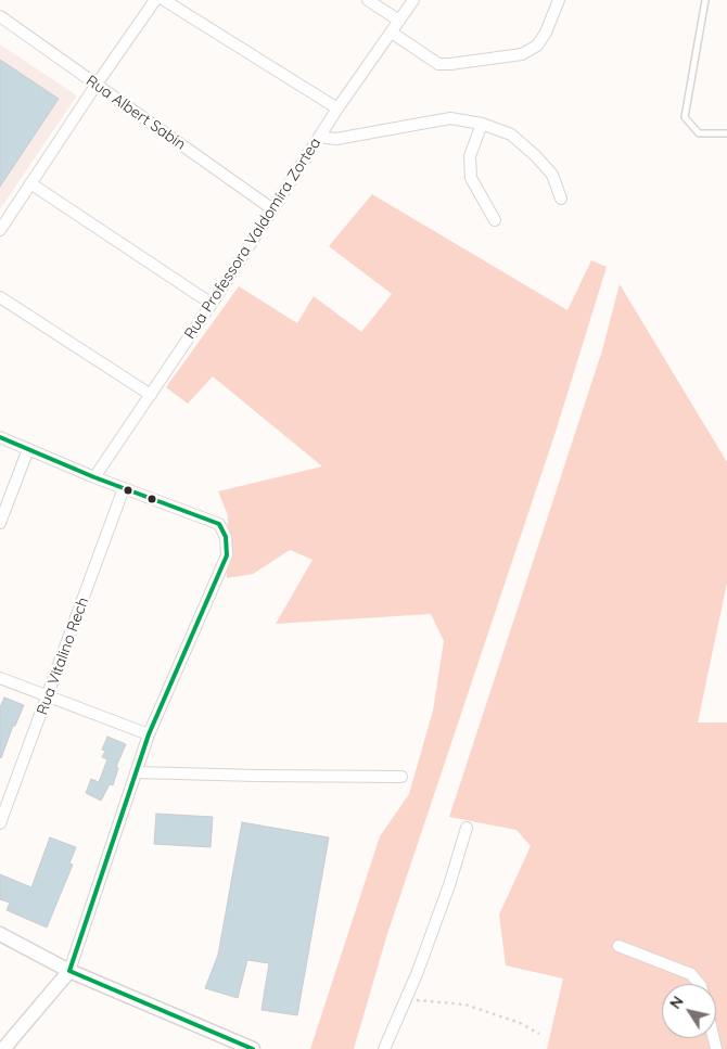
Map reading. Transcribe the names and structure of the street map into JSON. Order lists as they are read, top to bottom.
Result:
{
  "streets": {
    "street": ["Rua Albert Sabin", "Rua Professora Valdomira Zortea", "Rua Vitalino Rech"]
  },
  "crossings": [
    ["Rua Albert Sabin", "Rua Professora Valdomira Zortea"]
  ],
  "north": "top left"
}
